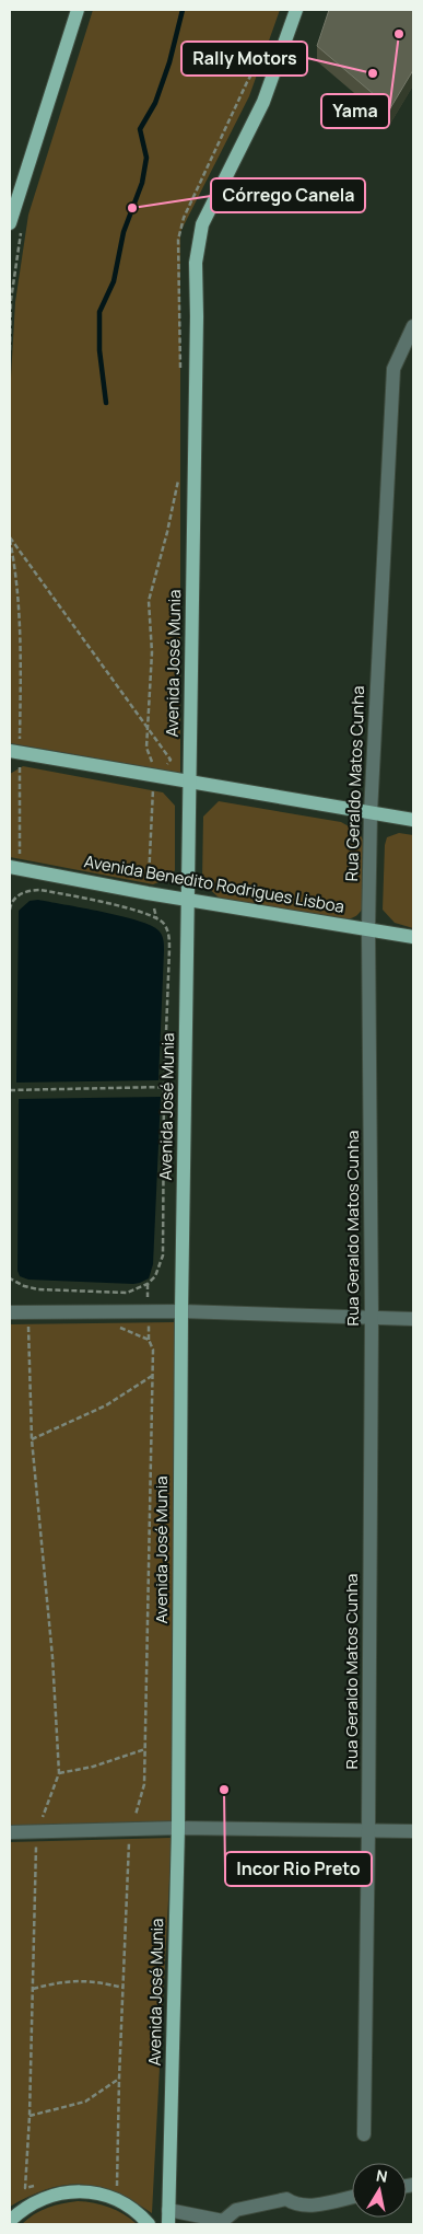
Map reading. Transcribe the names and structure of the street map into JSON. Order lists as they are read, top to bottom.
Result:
{
  "streets": {
    "main road": ["Avenida José Munia", "Avenida Benedito Rodrigues Lisboa"],
    "street": ["Rua Geraldo Matos Cunha"]
  },
  "crossings": [
    ["Avenida José Munia", "Avenida Benedito Rodrigues Lisboa"],
    ["Rua Geraldo Matos Cunha", "Avenida Benedito Rodrigues Lisboa"]
  ],
  "places": [
    "Yama",
    "Rally Motors",
    "Córrego Canela",
    "Incor Rio Preto"
  ],
  "north": "top"
}
